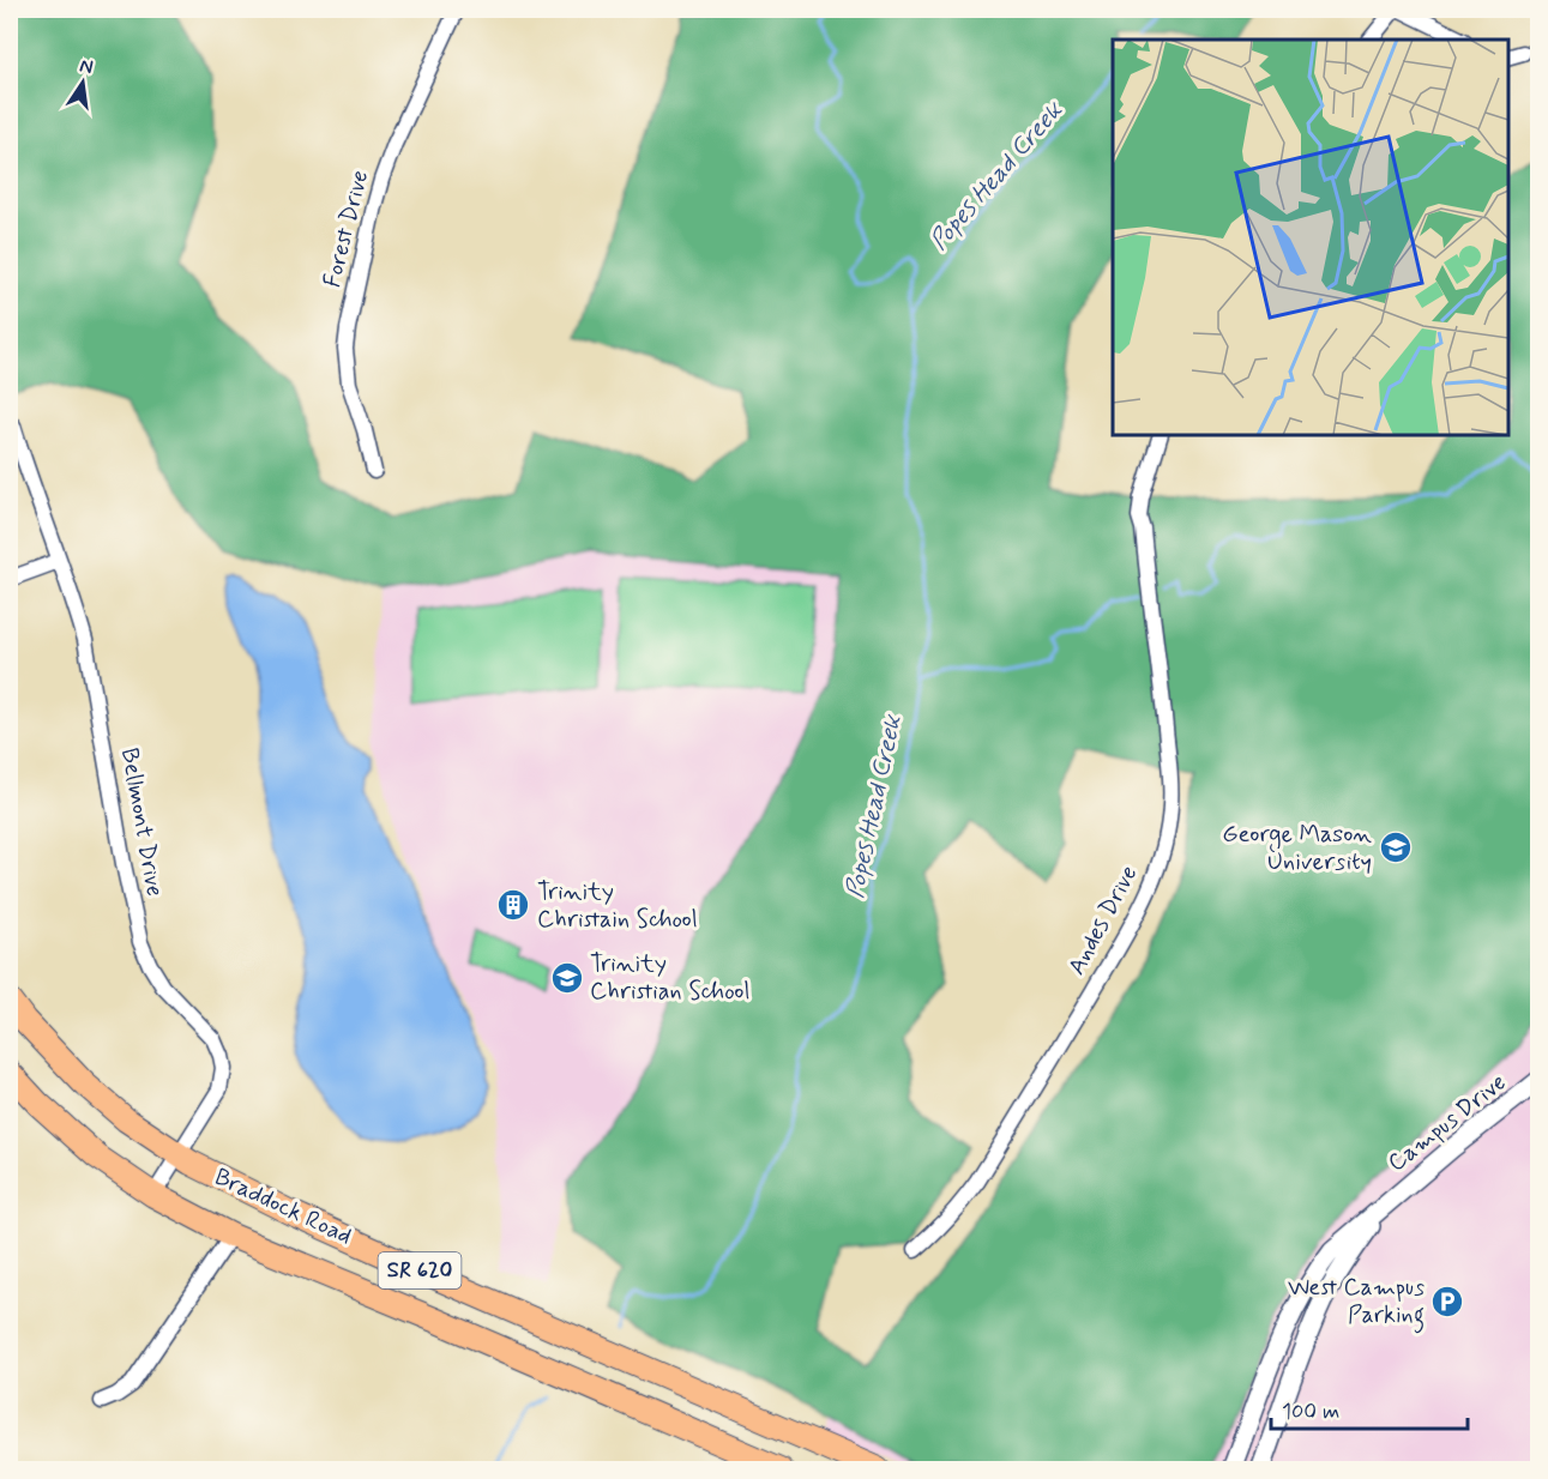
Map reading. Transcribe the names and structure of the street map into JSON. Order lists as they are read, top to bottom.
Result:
{
  "streets": {
    "main road": ["Braddock Road", "SR 620"],
    "street": [
      "Forest Drive",
      "Bellmont Drive",
      "Andes Drive",
      "Campus Drive"
    ]
  },
  "crossings": [
    ["Bellmont Drive", "Braddock Road"]
  ],
  "water": ["Popes Head Creek"],
  "places": {
    "school or university": ["George Mason University", "Trinity Christian School"],
    "building": ["Trinity Christain School"],
    "parking": ["West Campus Parking"]
  },
  "scale_bar": "100 m",
  "north": "top"
}
